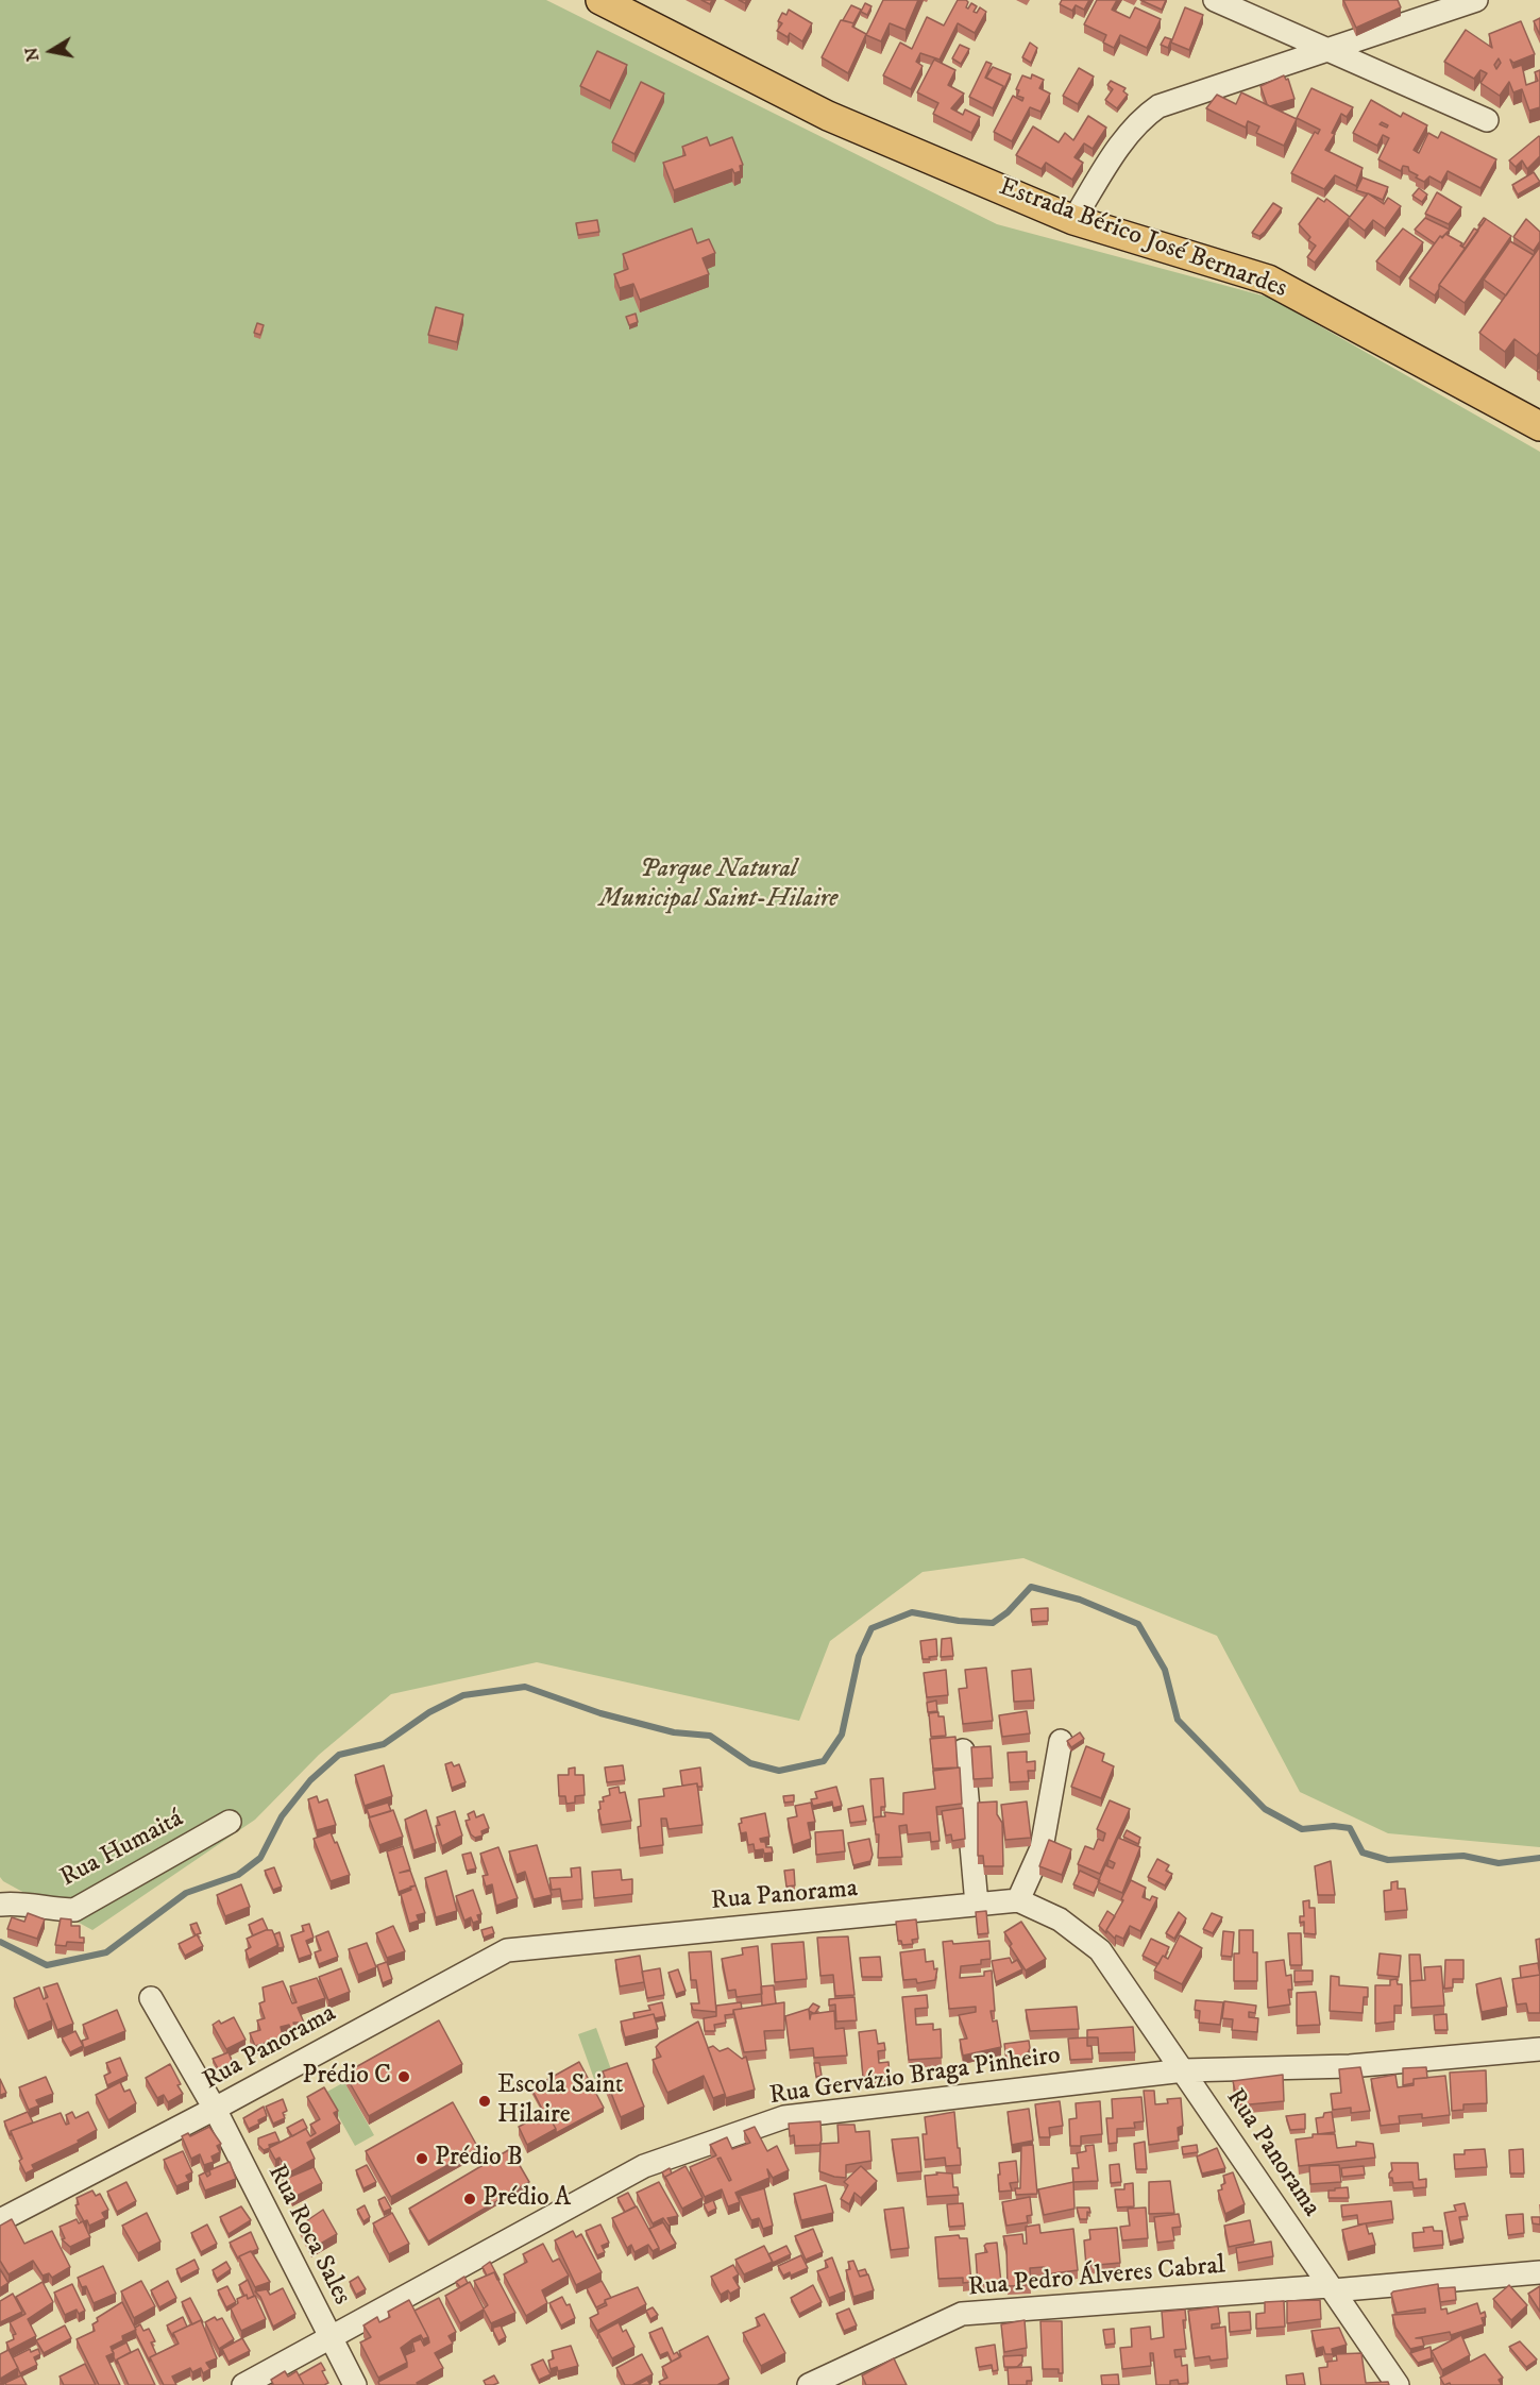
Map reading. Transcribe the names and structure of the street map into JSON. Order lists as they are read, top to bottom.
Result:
{
  "streets": {
    "main road": ["Estrada Bérico José Bernardes"],
    "street": [
      "Rua Humaitá",
      "Rua Panorama",
      "Rua Gervázio Braga Pinheiro",
      "Rua Roca Sales",
      "Rua Pedro Álveres Cabral"
    ]
  },
  "crossings": [
    ["Rua Panorama", "Rua Gervázio Braga Pinheiro"],
    ["Rua Panorama", "Rua Roca Sales"],
    ["Rua Panorama", "Rua Pedro Álveres Cabral"],
    ["Rua Gervázio Braga Pinheiro", "Rua Roca Sales"]
  ],
  "parks": ["Parque Natural Municipal Saint-Hilaire"],
  "places": [
    "Prédio C",
    "Escola Saint Hilaire",
    "Prédio B",
    "Prédio A"
  ],
  "north": "left"
}
